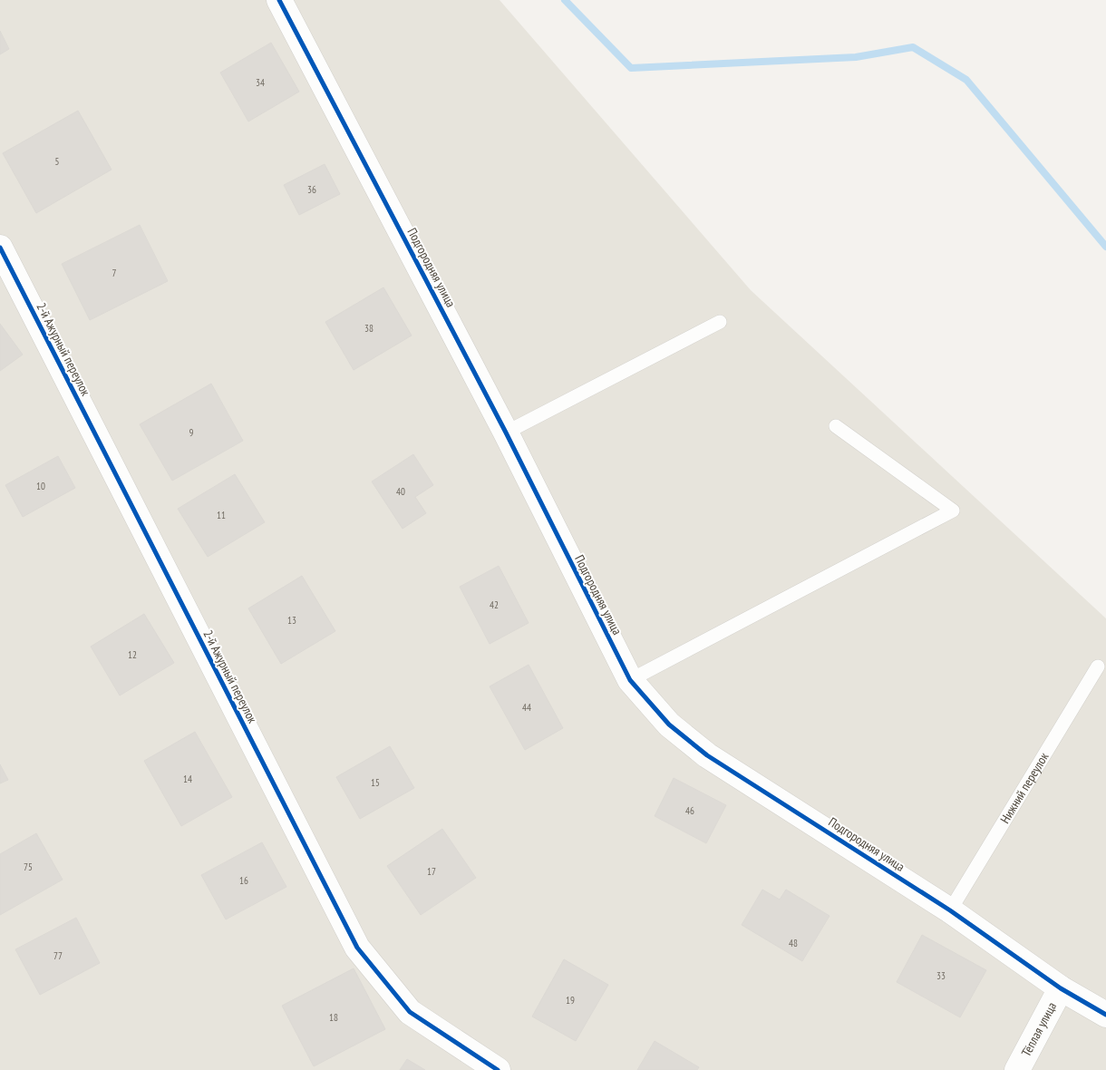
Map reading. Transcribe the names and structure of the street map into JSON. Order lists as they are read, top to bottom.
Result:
{
  "streets": {
    "street": ["Подгородняя улица", "2-й Ажурный переулок", "Тёплая улица"],
    "lane": ["Нижний переулок"]
  },
  "crossings": [
    ["Подгородняя улица", "Нижний переулок"],
    ["Подгородняя улица", "Тёплая улица"]
  ],
  "house_numbers": [
    "34",
    "5",
    "36",
    "7",
    "38",
    "9",
    "10",
    "40",
    "11",
    "42",
    "13",
    "12",
    "44",
    "14",
    "15",
    "46",
    "75",
    "17",
    "16",
    "48",
    "77",
    "33",
    "19",
    "18"
  ]
}
